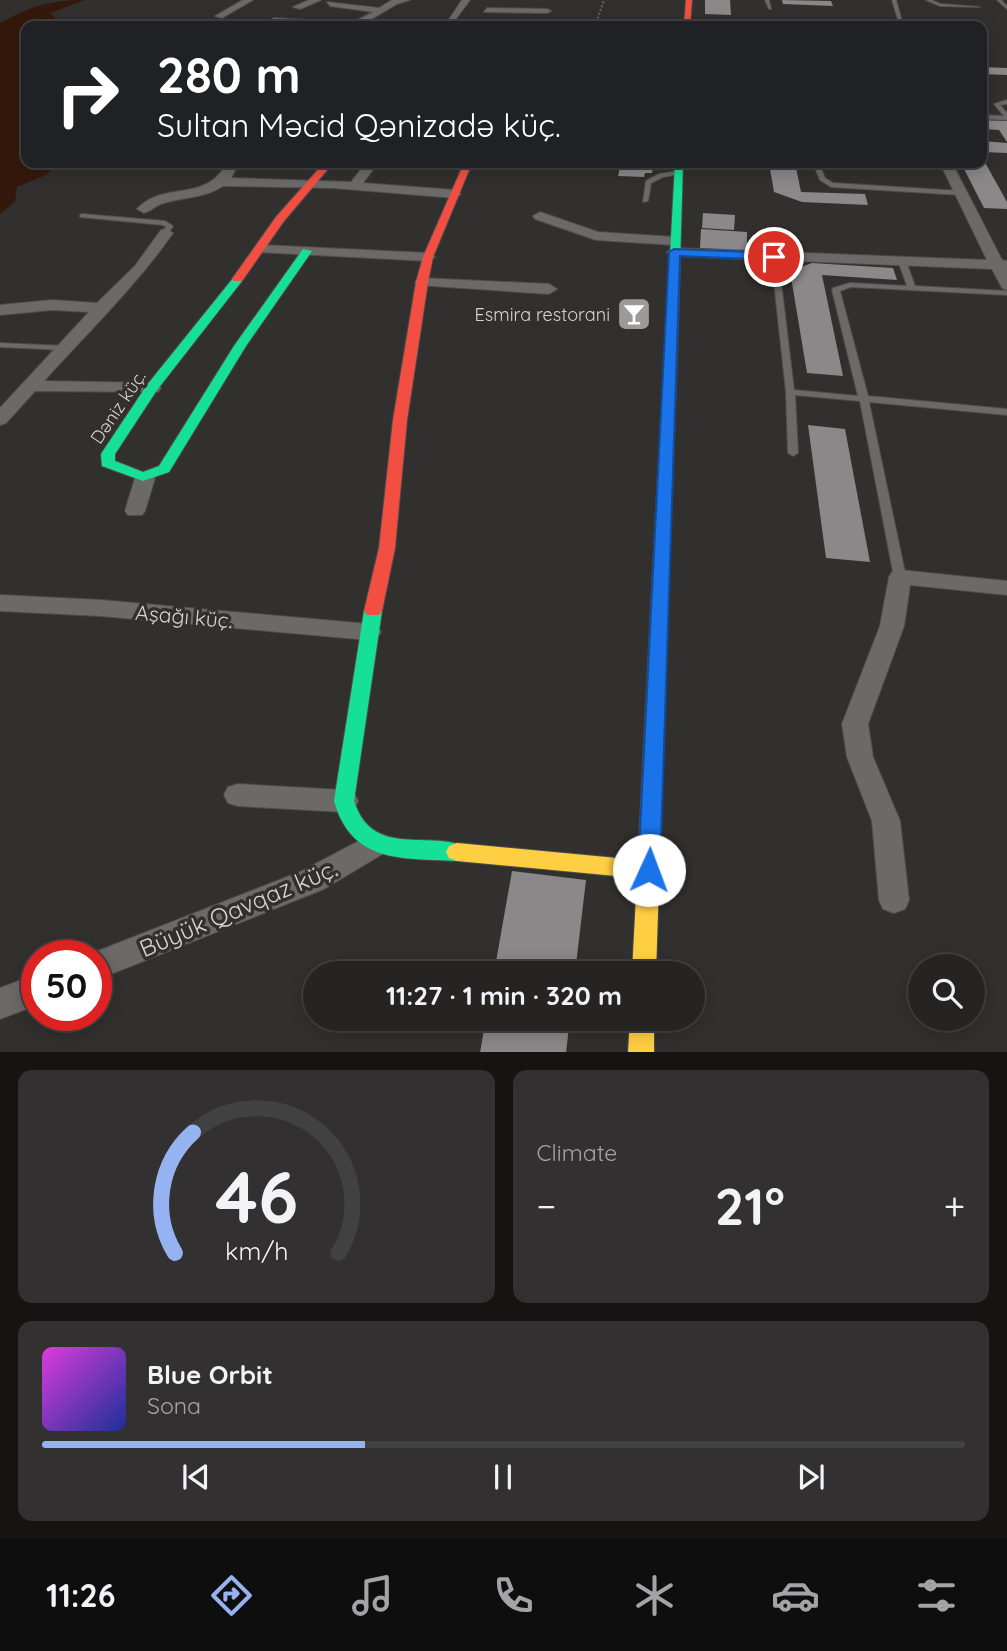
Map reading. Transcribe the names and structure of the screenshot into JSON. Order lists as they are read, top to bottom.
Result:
{
  "streets": {
    "street": ["Dəniz küç.", "Aşağı küç.", "Büyük Qavqaz küç."]
  },
  "places": {
    "bar": ["Esmira restorani"]
  },
  "page": {
    "turn": ["280 m", "Sultan Məcid Qənizadə küç."],
    "limit": "50",
    "trip": "11:27 · 1 min · 320 m",
    "tile": "Climate",
    "heat": ["−", "21°", "+"],
    "song": ["Blue Orbit", "Sona"],
    "tabs": "11:26",
    "gauge": ["46", "km/h"]
  }
}
